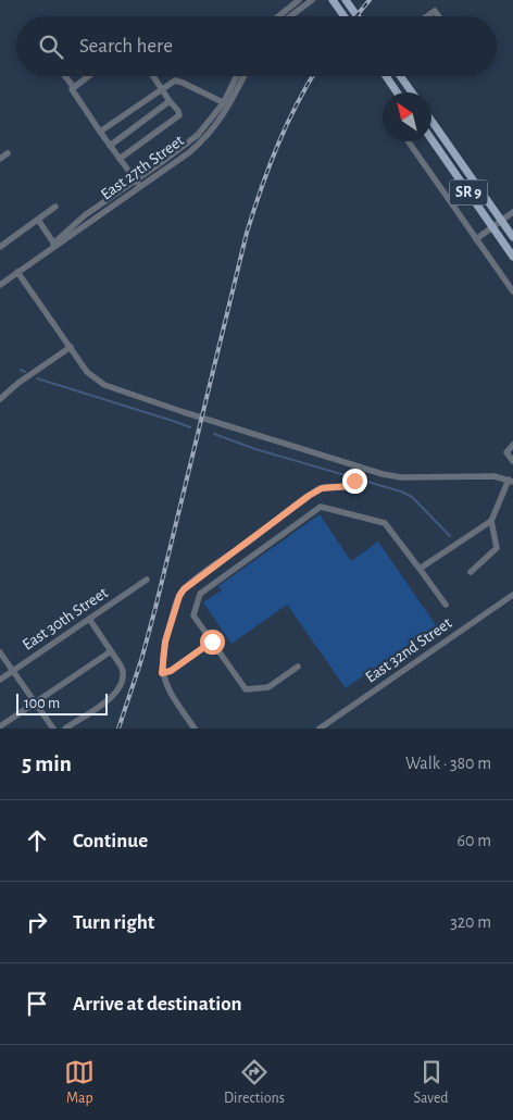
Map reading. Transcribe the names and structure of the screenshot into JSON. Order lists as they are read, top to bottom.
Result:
{
  "streets": {
    "main road": ["SR 9"],
    "street": ["East 27th Street", "East 30th Street", "East 32nd Street"]
  },
  "scale_bar": "100 m",
  "north": "top left",
  "page": {
    "search": "Search here",
    "scale": "100 m",
    "heading": ["5 min", "Walk · 380 m"],
    "list": [
      ["Continue", "60 m"],
      ["Turn right", "320 m"],
      "Arrive at destination"
    ],
    "nav": ["Map", "Directions", "Saved"]
  }
}
